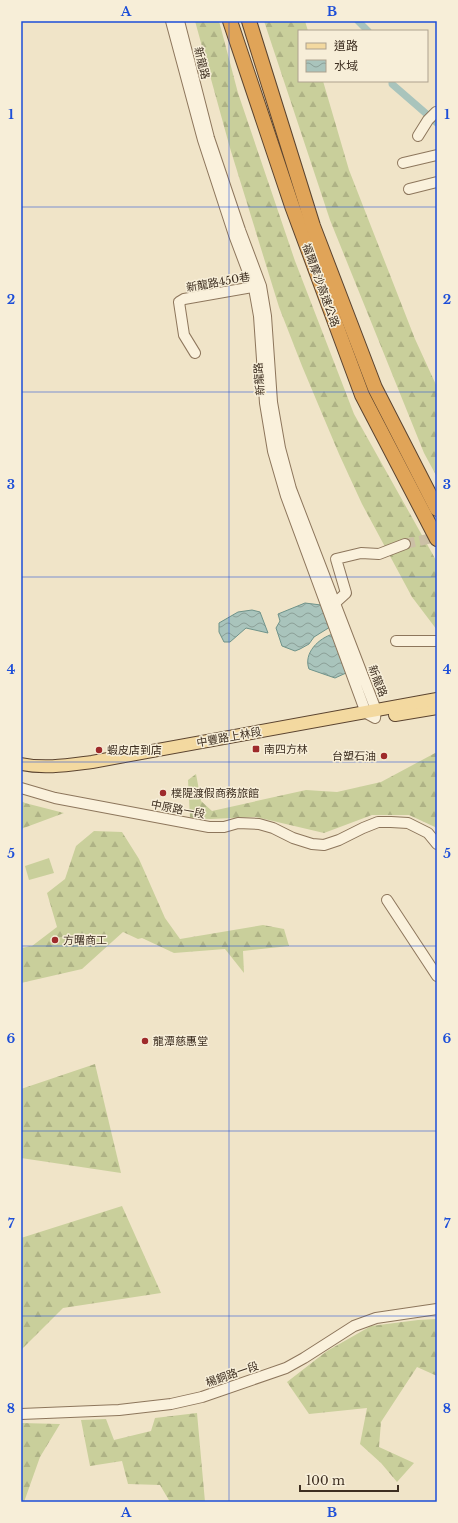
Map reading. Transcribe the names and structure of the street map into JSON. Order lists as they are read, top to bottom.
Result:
{
  "streets": {
    "highway": ["福爾摩沙高速公路"],
    "main road": ["中豐路上林段"],
    "street": [
      "新龍路",
      "新龍路450巷",
      "中原路一段",
      "楊銅路一段"
    ]
  },
  "crossings": [
    ["新龍路", "新龍路450巷"],
    ["新龍路", "中豐路上林段"]
  ],
  "places": {
    "transit": ["南四方林"],
    "other": [
      "蝦皮店到店",
      "台塑石油",
      "樸隄渡假商務旅館",
      "方曙商工",
      "龍潭慈惠堂"
    ]
  },
  "legend": ["道路", "水域"],
  "scale_bar": "100 m",
  "grid": {
    "columns": ["A", "B"],
    "rows": [
      "1",
      "2",
      "3",
      "4",
      "5",
      "6",
      "7",
      "8"
    ]
  }
}
